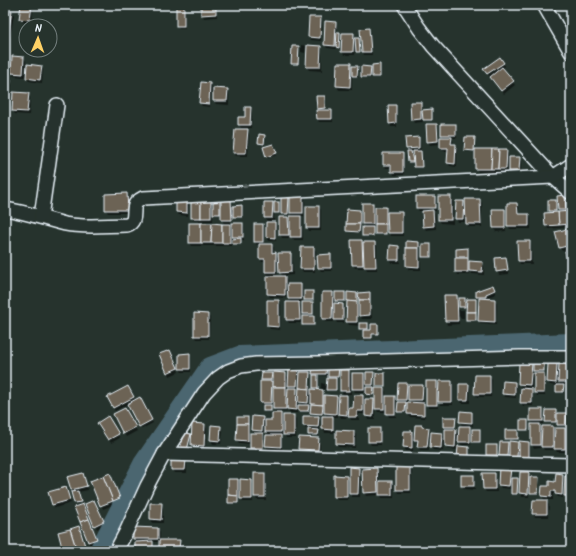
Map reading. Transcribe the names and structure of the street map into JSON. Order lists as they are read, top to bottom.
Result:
{
  "north": "top"
}
